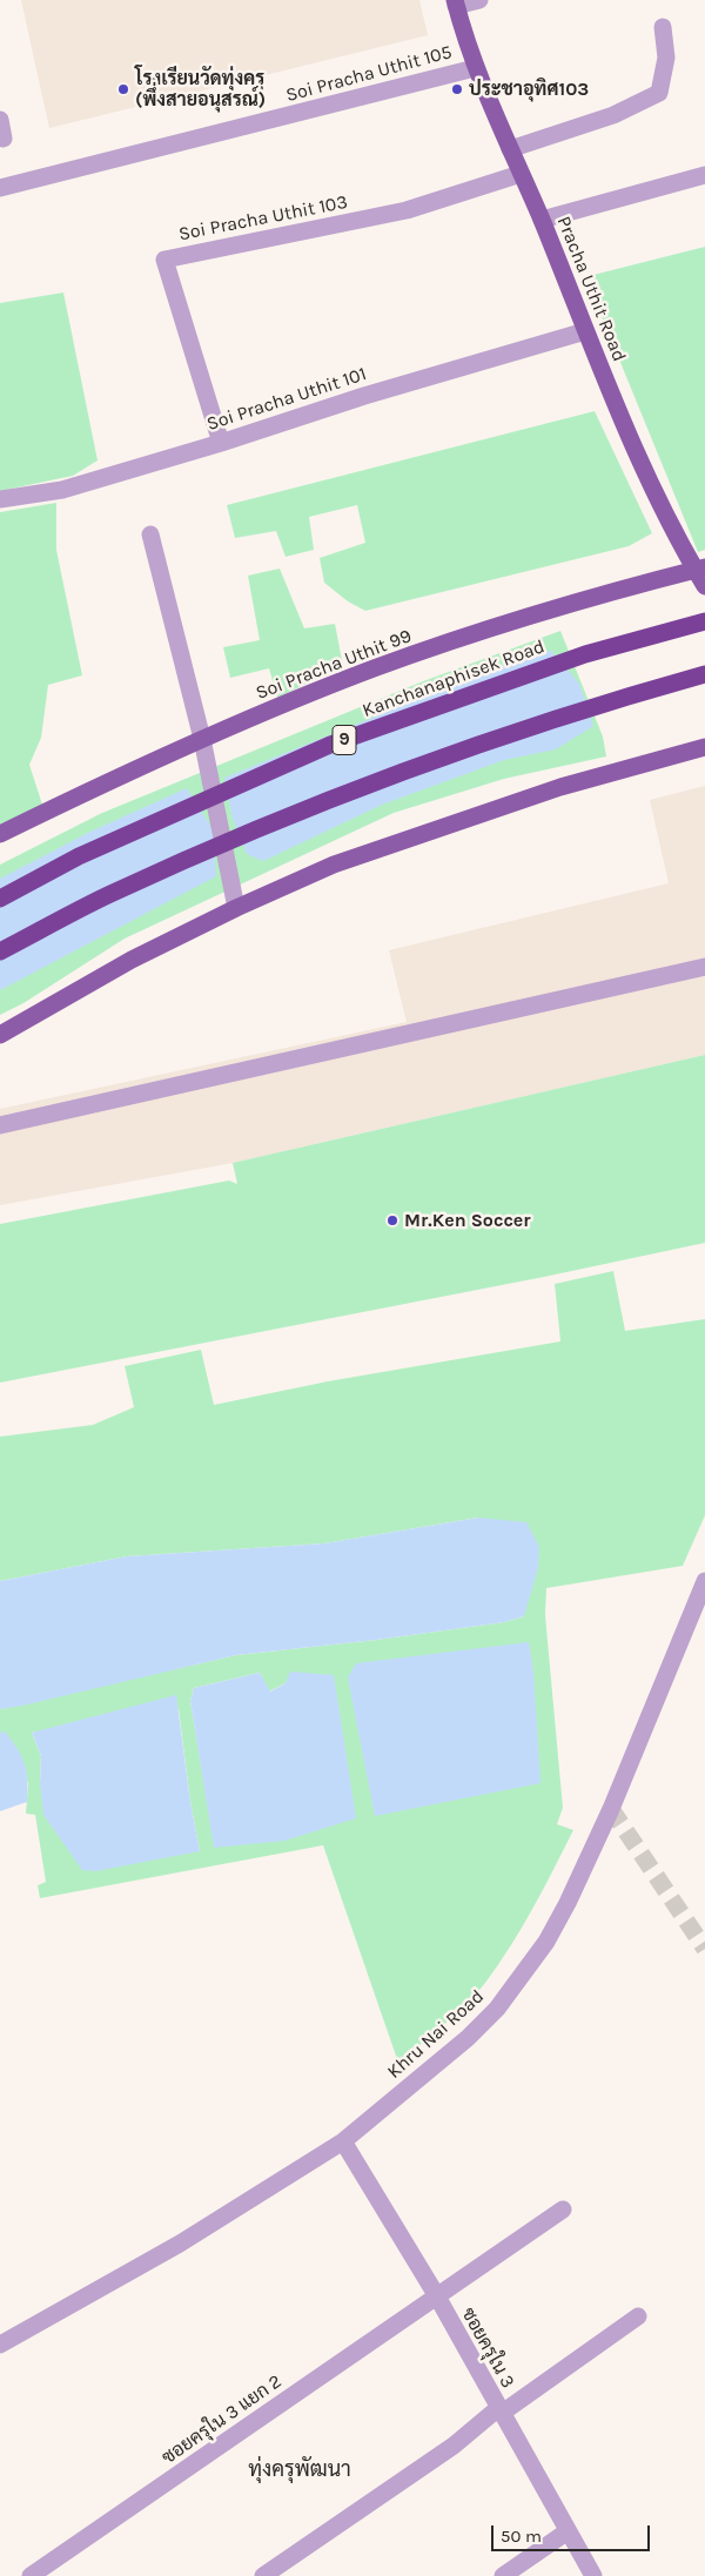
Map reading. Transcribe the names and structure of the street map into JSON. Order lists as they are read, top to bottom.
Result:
{
  "streets": {
    "highway": ["Kanchanaphisek Road", "9"],
    "main road": ["Pracha Uthit Road", "Soi Pracha Uthit 99"],
    "street": [
      "Soi Pracha Uthit 105",
      "Soi Pracha Uthit 103",
      "Soi Pracha Uthit 101",
      "Khru Nai Road",
      "ซอยครุใน 3",
      "ซอยครุใน 3 แยก 2"
    ]
  },
  "crossings": [
    ["Soi Pracha Uthit 105", "Pracha Uthit Road"],
    ["Soi Pracha Uthit 103", "Pracha Uthit Road"],
    ["Soi Pracha Uthit 103", "Soi Pracha Uthit 101"],
    ["Pracha Uthit Road", "Soi Pracha Uthit 101"],
    ["Pracha Uthit Road", "Soi Pracha Uthit 99"],
    ["Khru Nai Road", "ซอยครุใน 3"],
    ["ซอยครุใน 3", "ซอยครุใน 3 แยก 2"]
  ],
  "districts": ["ทุ่งครุพัฒนา"],
  "places": ["โรงเรียนวัดทุ่งครุ (พึ่งสายอนุสรณ์)", "ประชาอุทิศ103", "Mr.Ken Soccer"],
  "scale_bar": "50 m"
}
